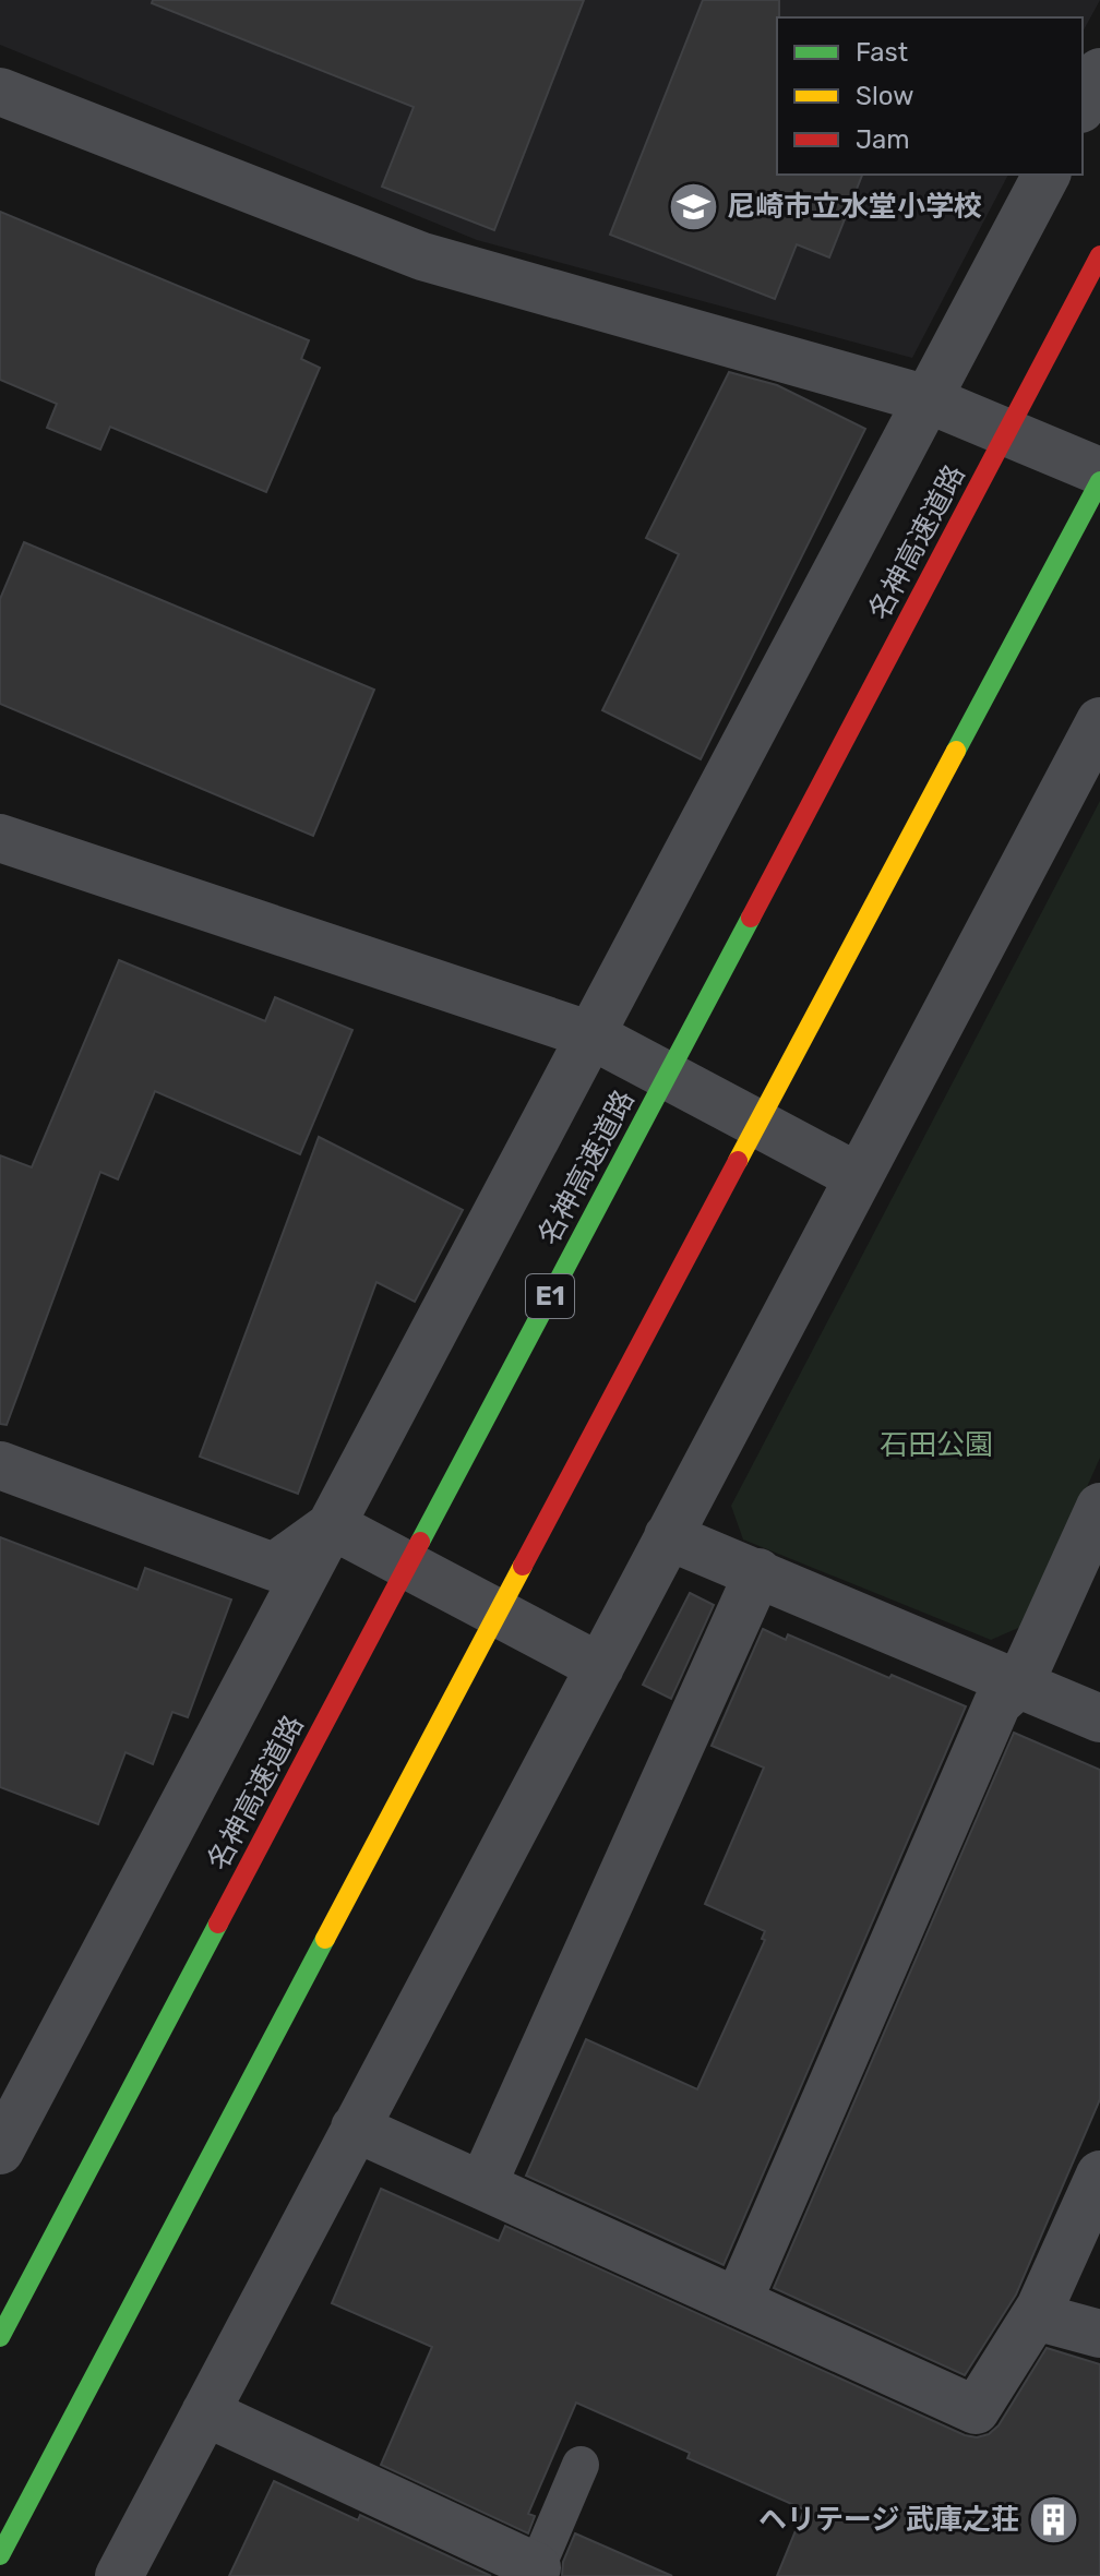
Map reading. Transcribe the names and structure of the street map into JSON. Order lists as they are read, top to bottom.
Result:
{
  "streets": {
    "highway": ["名神高速道路", "E1"]
  },
  "parks": ["石田公園"],
  "places": {
    "school or university": ["尼崎市立水堂小学校"],
    "building": ["ヘリテージ 武庫之荘"]
  },
  "legend": ["Fast", "Slow", "Jam"]
}
